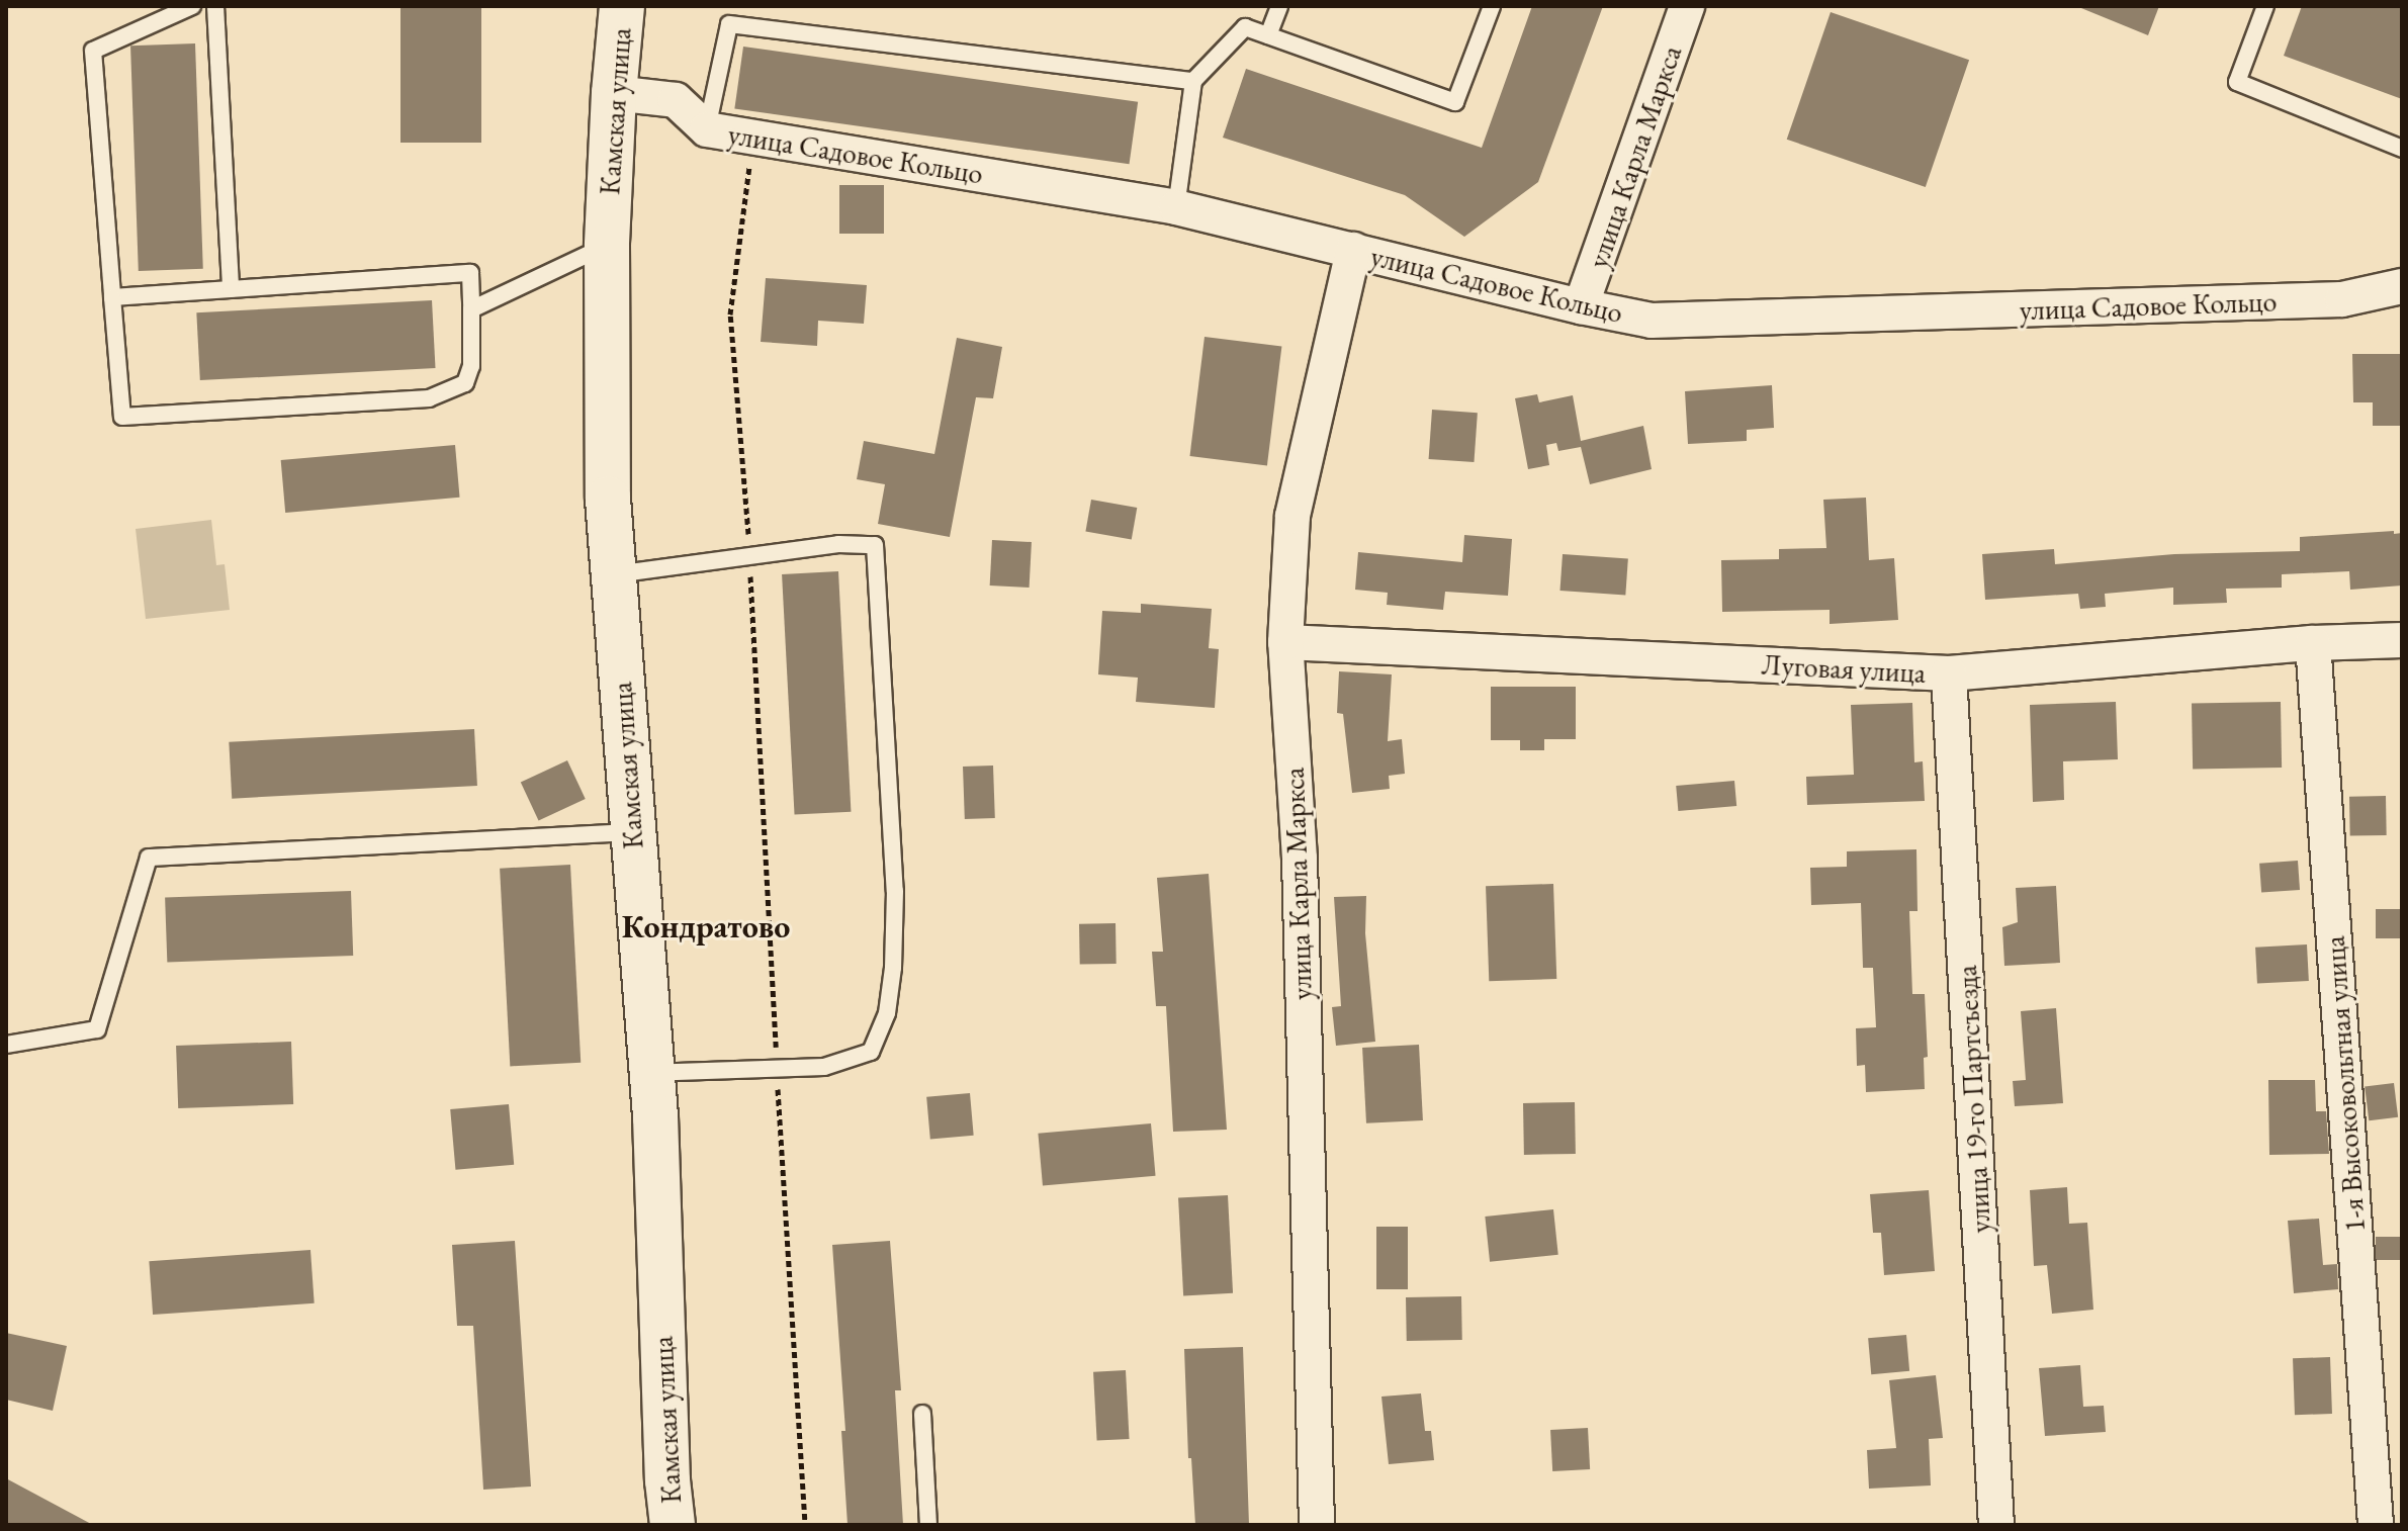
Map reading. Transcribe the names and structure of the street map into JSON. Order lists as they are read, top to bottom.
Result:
{
  "streets": {
    "street": [
      "Камская улица",
      "улица Садовое Кольцо",
      "улица Карла Маркса",
      "Луговая улица",
      "1-я Высоковольтная улица",
      "улица 19-го Партсъезда"
    ]
  },
  "crossings": [
    ["Камская улица", "улица Садовое Кольцо"],
    ["улица Садовое Кольцо", "улица Карла Маркса"],
    ["улица Карла Маркса", "Луговая улица"],
    ["Луговая улица", "1-я Высоковольтная улица"],
    ["Луговая улица", "улица 19-го Партсъезда"]
  ],
  "districts": ["Кондратово"]
}
